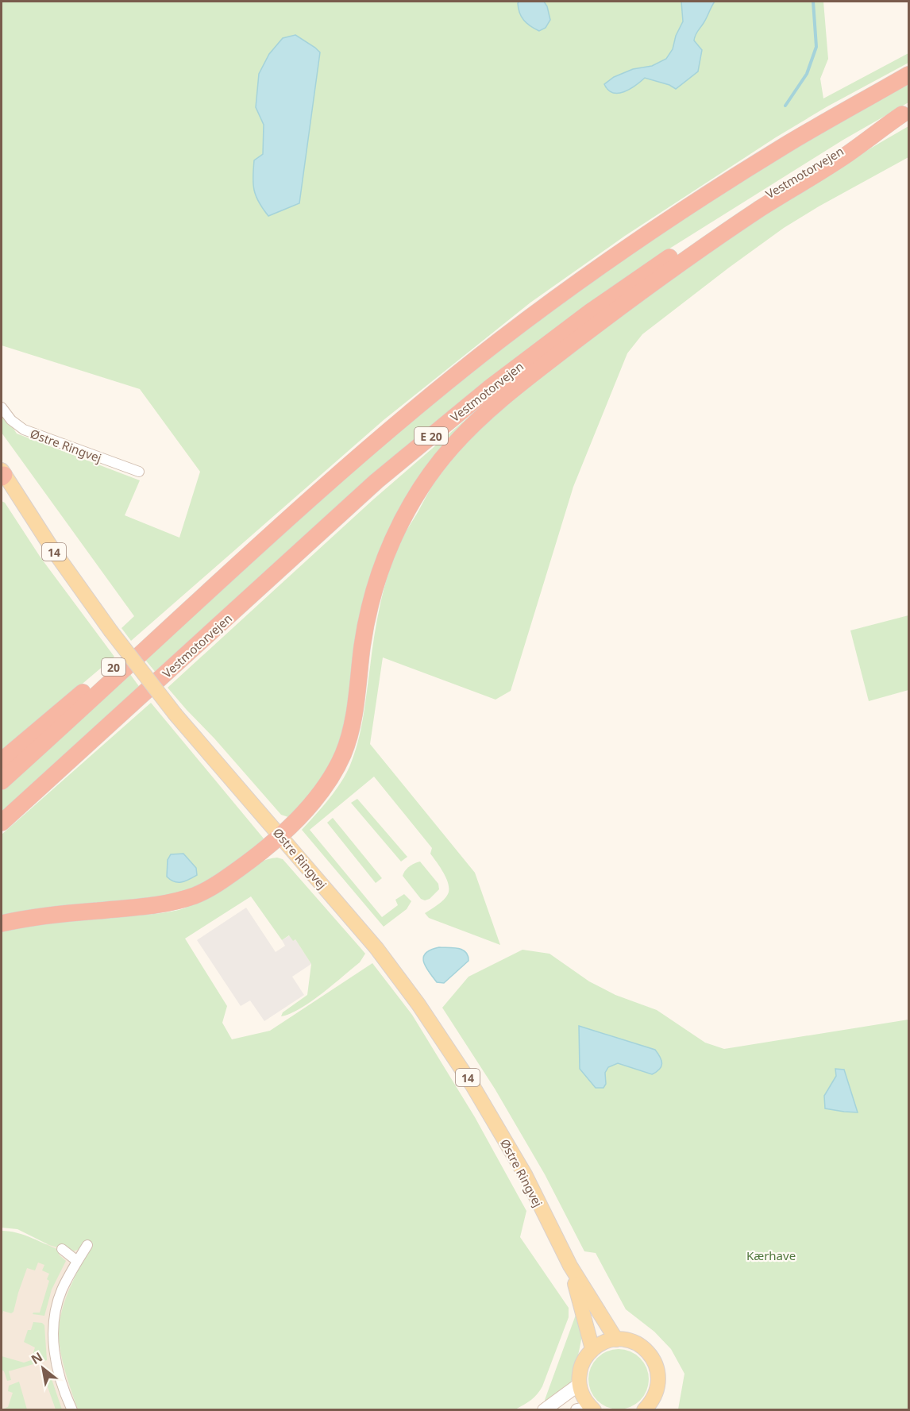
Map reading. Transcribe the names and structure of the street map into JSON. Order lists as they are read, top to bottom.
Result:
{
  "streets": {
    "highway": ["Vestmotorvejen", "E 20", "20"],
    "main road": ["Østre Ringvej", "14"]
  },
  "crossings": [
    ["Vestmotorvejen", "E 20"],
    ["E 20", "Østre Ringvej"],
    ["E 20", "20"]
  ],
  "parks": ["Kærhave"],
  "north": "top left"
}
